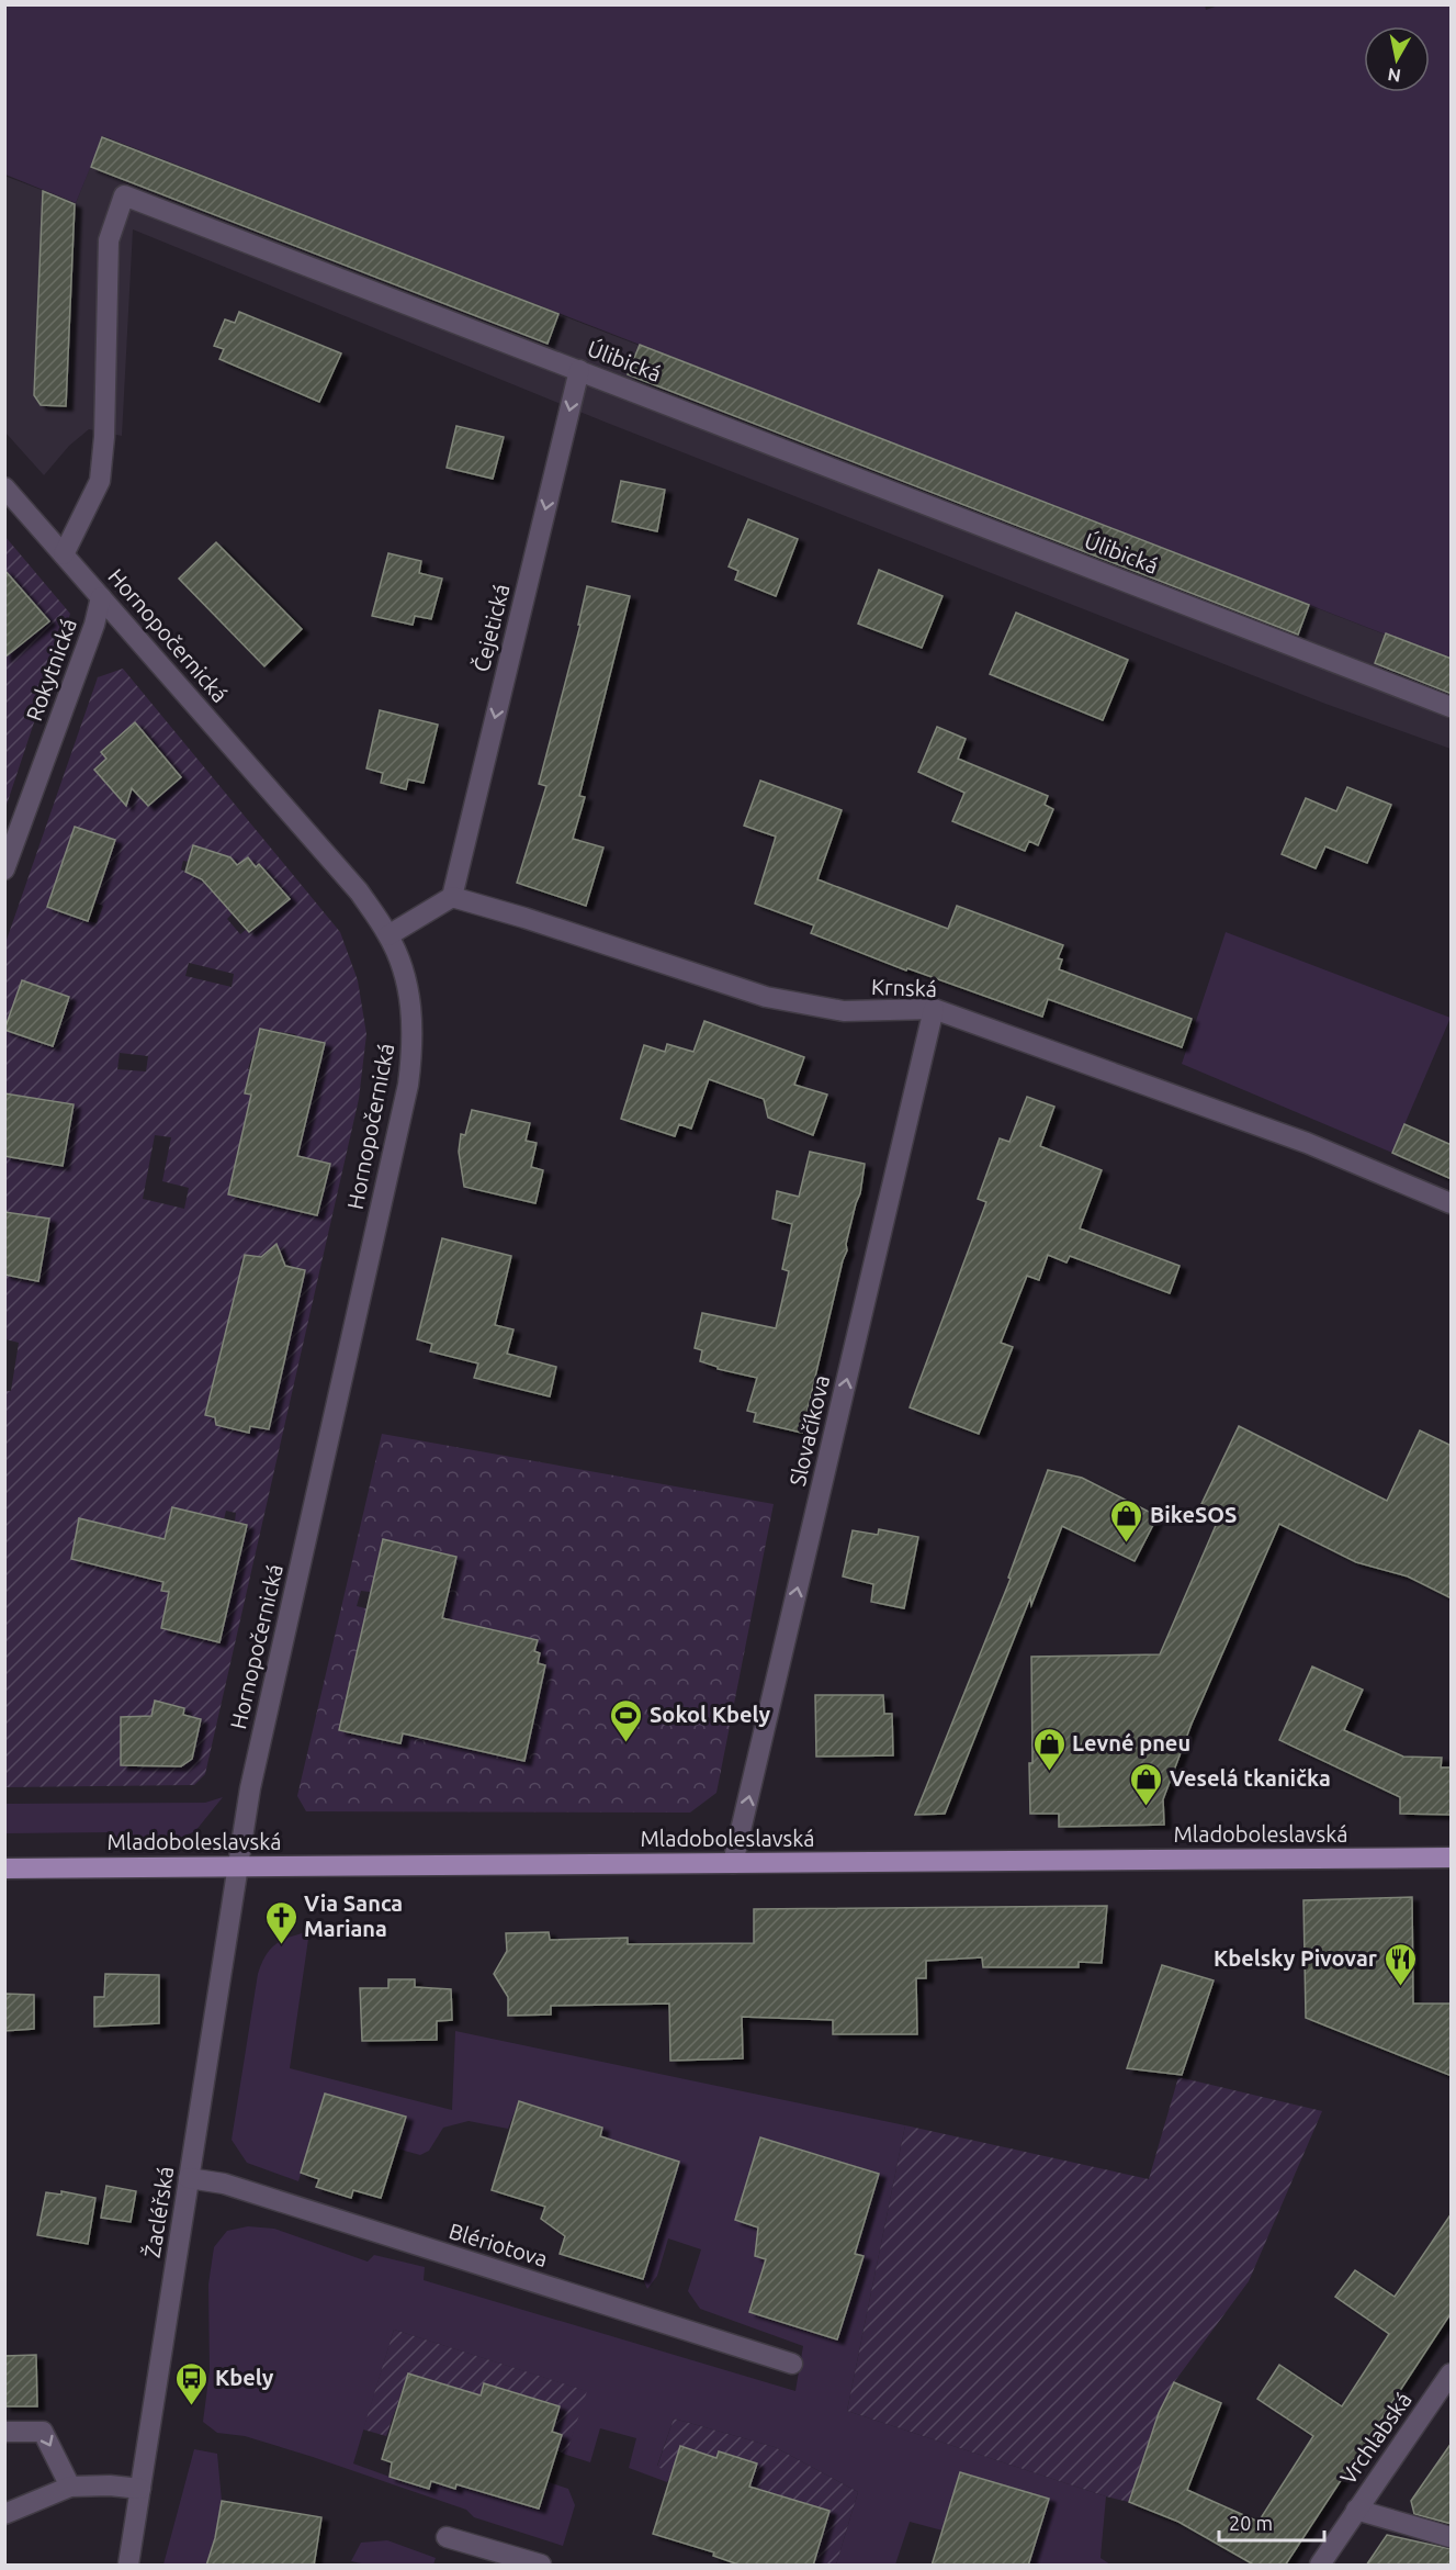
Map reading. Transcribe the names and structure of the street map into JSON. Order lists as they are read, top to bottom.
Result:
{
  "streets": {
    "main road": ["Mladoboleslavská"],
    "street": [
      "Úlibická",
      "Čejetická",
      "Hornopočernická",
      "Rokytnická",
      "Krnská",
      "Slovačíkova",
      "Žacléřská",
      "Blériotova",
      "Vrchlabská"
    ]
  },
  "crossings": [
    ["Úlibická", "Čejetická"],
    ["Úlibická", "Hornopočernická"],
    ["Čejetická", "Krnská"],
    ["Hornopočernická", "Rokytnická"],
    ["Hornopočernická", "Mladoboleslavská"],
    ["Hornopočernická", "Žacléřská"],
    ["Krnská", "Slovačíkova"],
    ["Slovačíkova", "Mladoboleslavská"],
    ["Mladoboleslavská", "Žacléřská"],
    ["Žacléřská", "Blériotova"]
  ],
  "one_way": ["Čejetická", "Slovačíkova"],
  "places": {
    "shop": ["BikeSOS", "Levné pneu", "Veselá tkanička"],
    "sports": ["Sokol Kbely"],
    "church": ["Via Sanca Mariana"],
    "restaurant": ["Kbelsky Pivovar"],
    "bus stop": ["Kbely"]
  },
  "scale_bar": "20 m",
  "north": "bottom"
}
